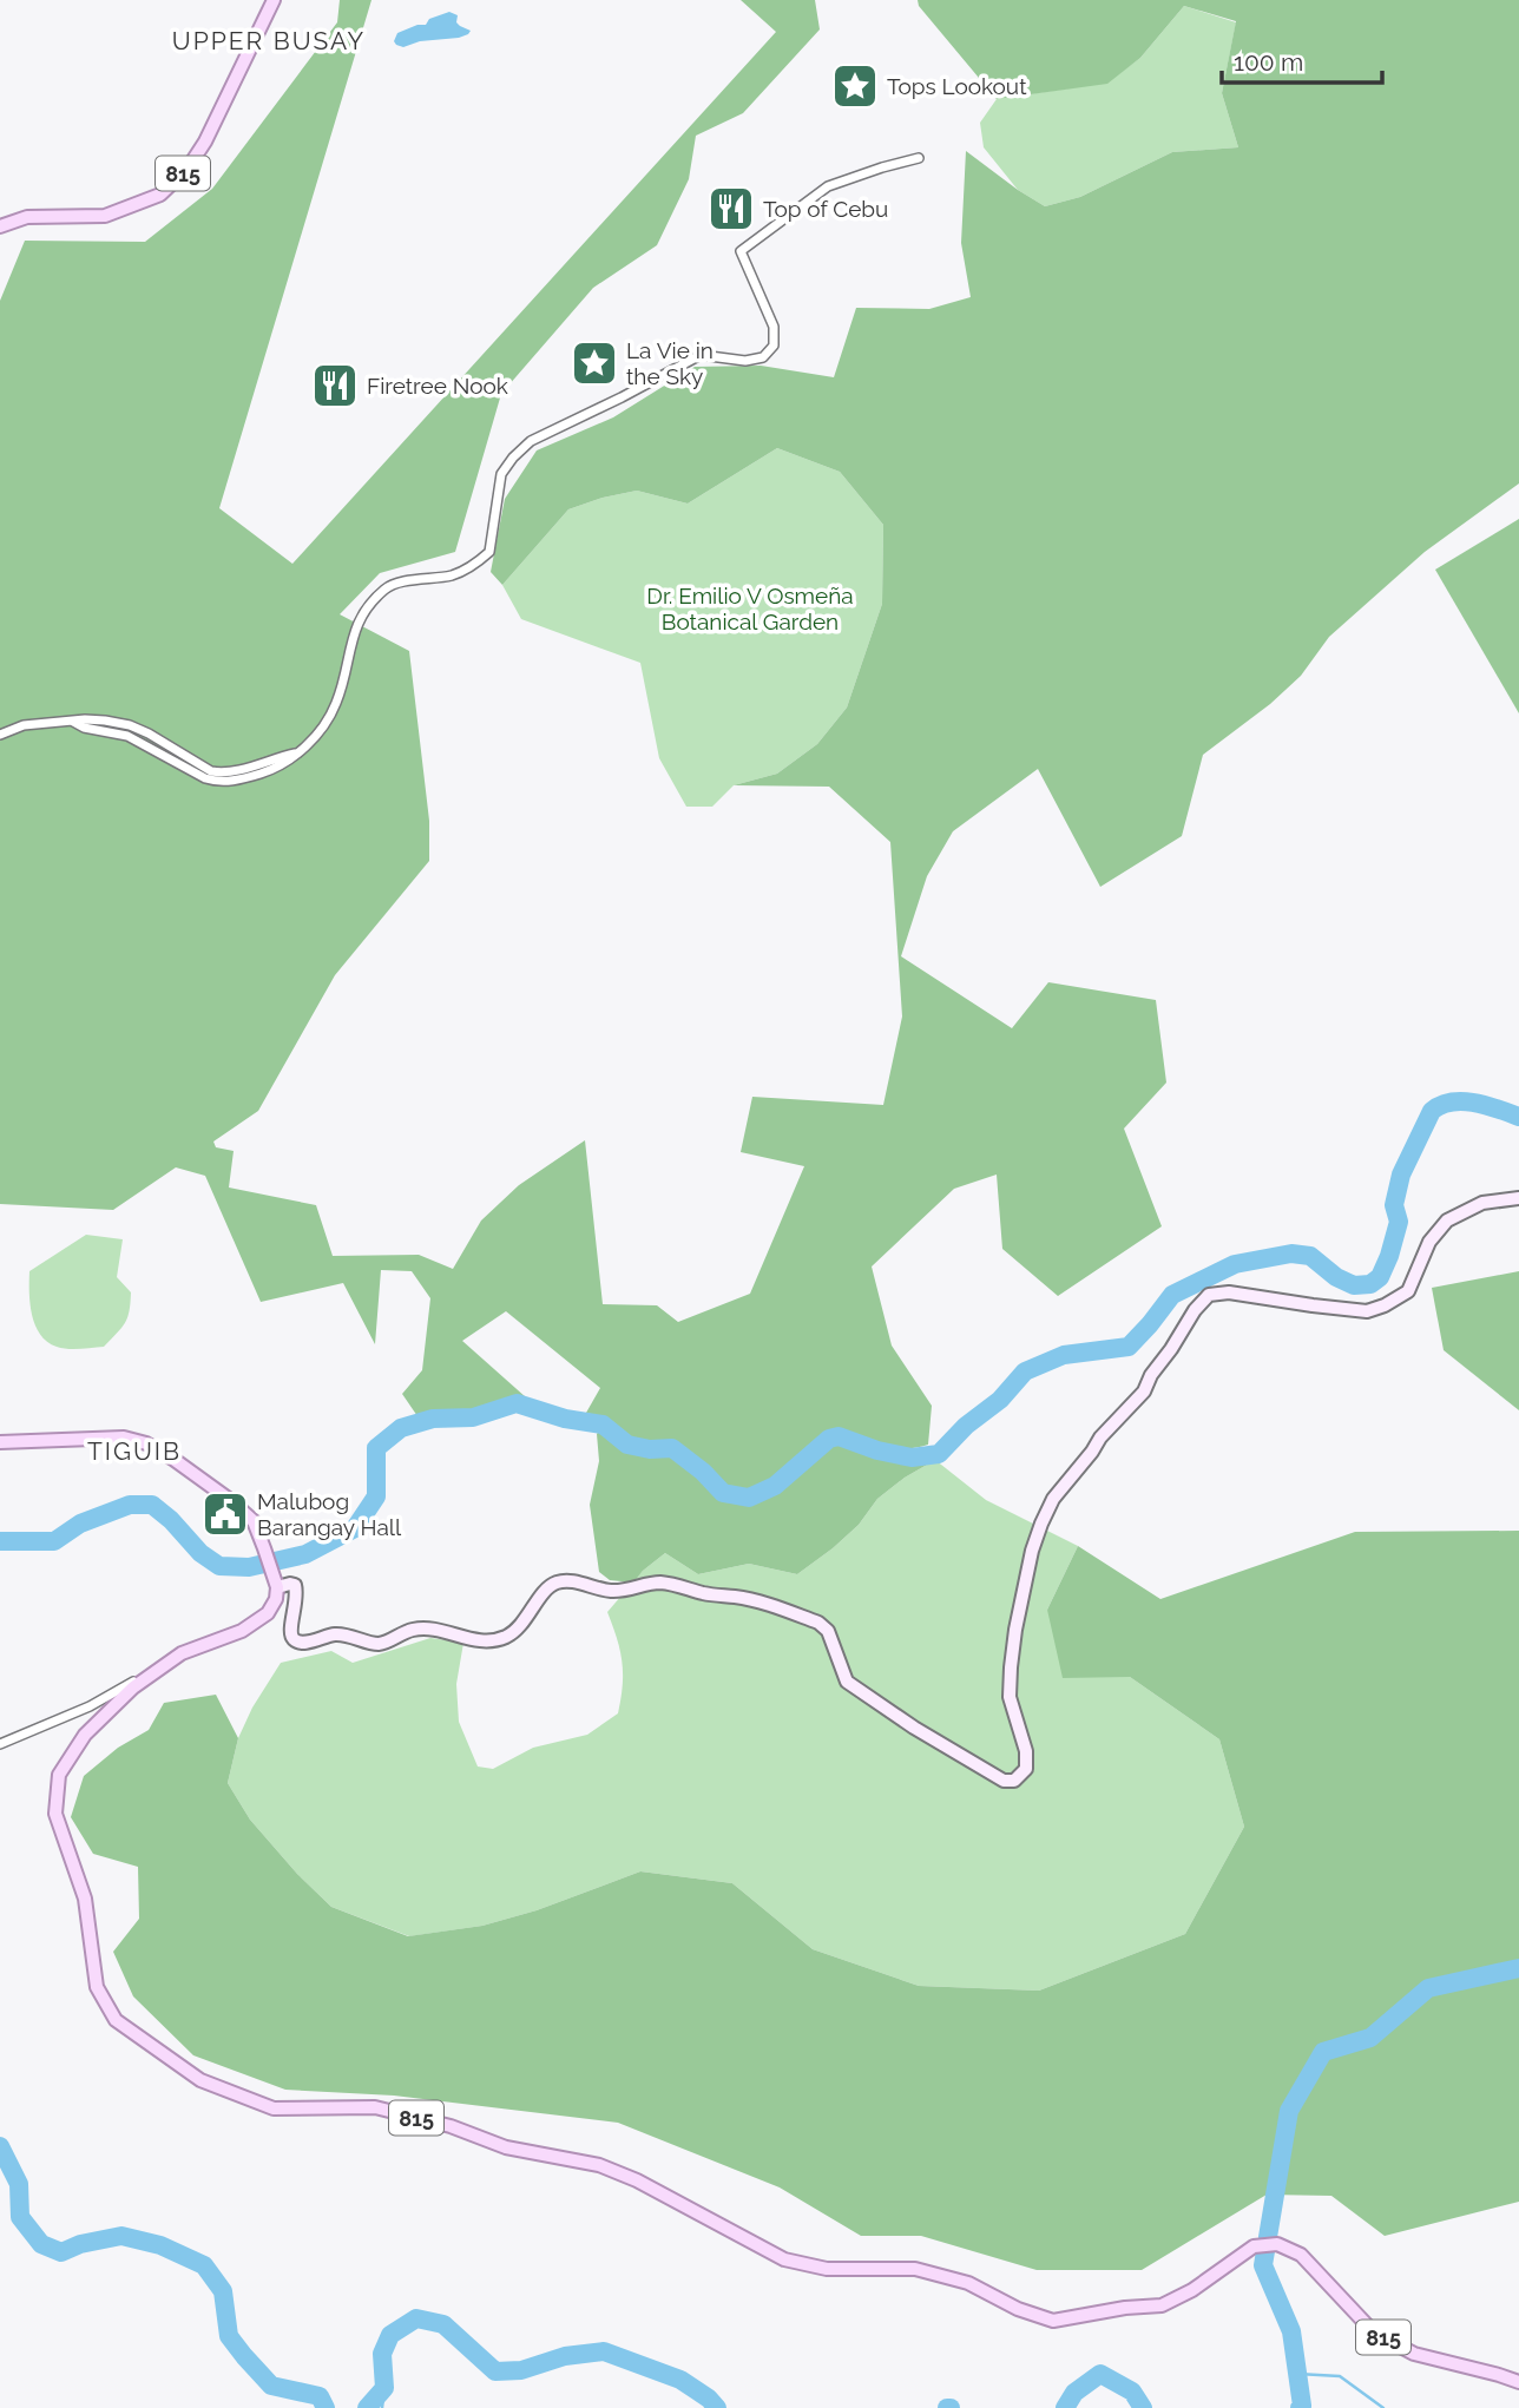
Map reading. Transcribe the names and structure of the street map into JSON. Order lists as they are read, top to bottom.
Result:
{
  "streets": {
    "main road": ["815"]
  },
  "districts": ["UPPER BUSAY", "TIGUIB"],
  "parks": ["Dr. Emilio V Osmeña Botanical Garden"],
  "places": {
    "place": ["Tops Lookout", "La Vie in the Sky"],
    "restaurant": ["Top of Cebu", "Firetree Nook"],
    "public building": ["Malubog Barangay Hall"]
  },
  "scale_bar": "100 m"
}
